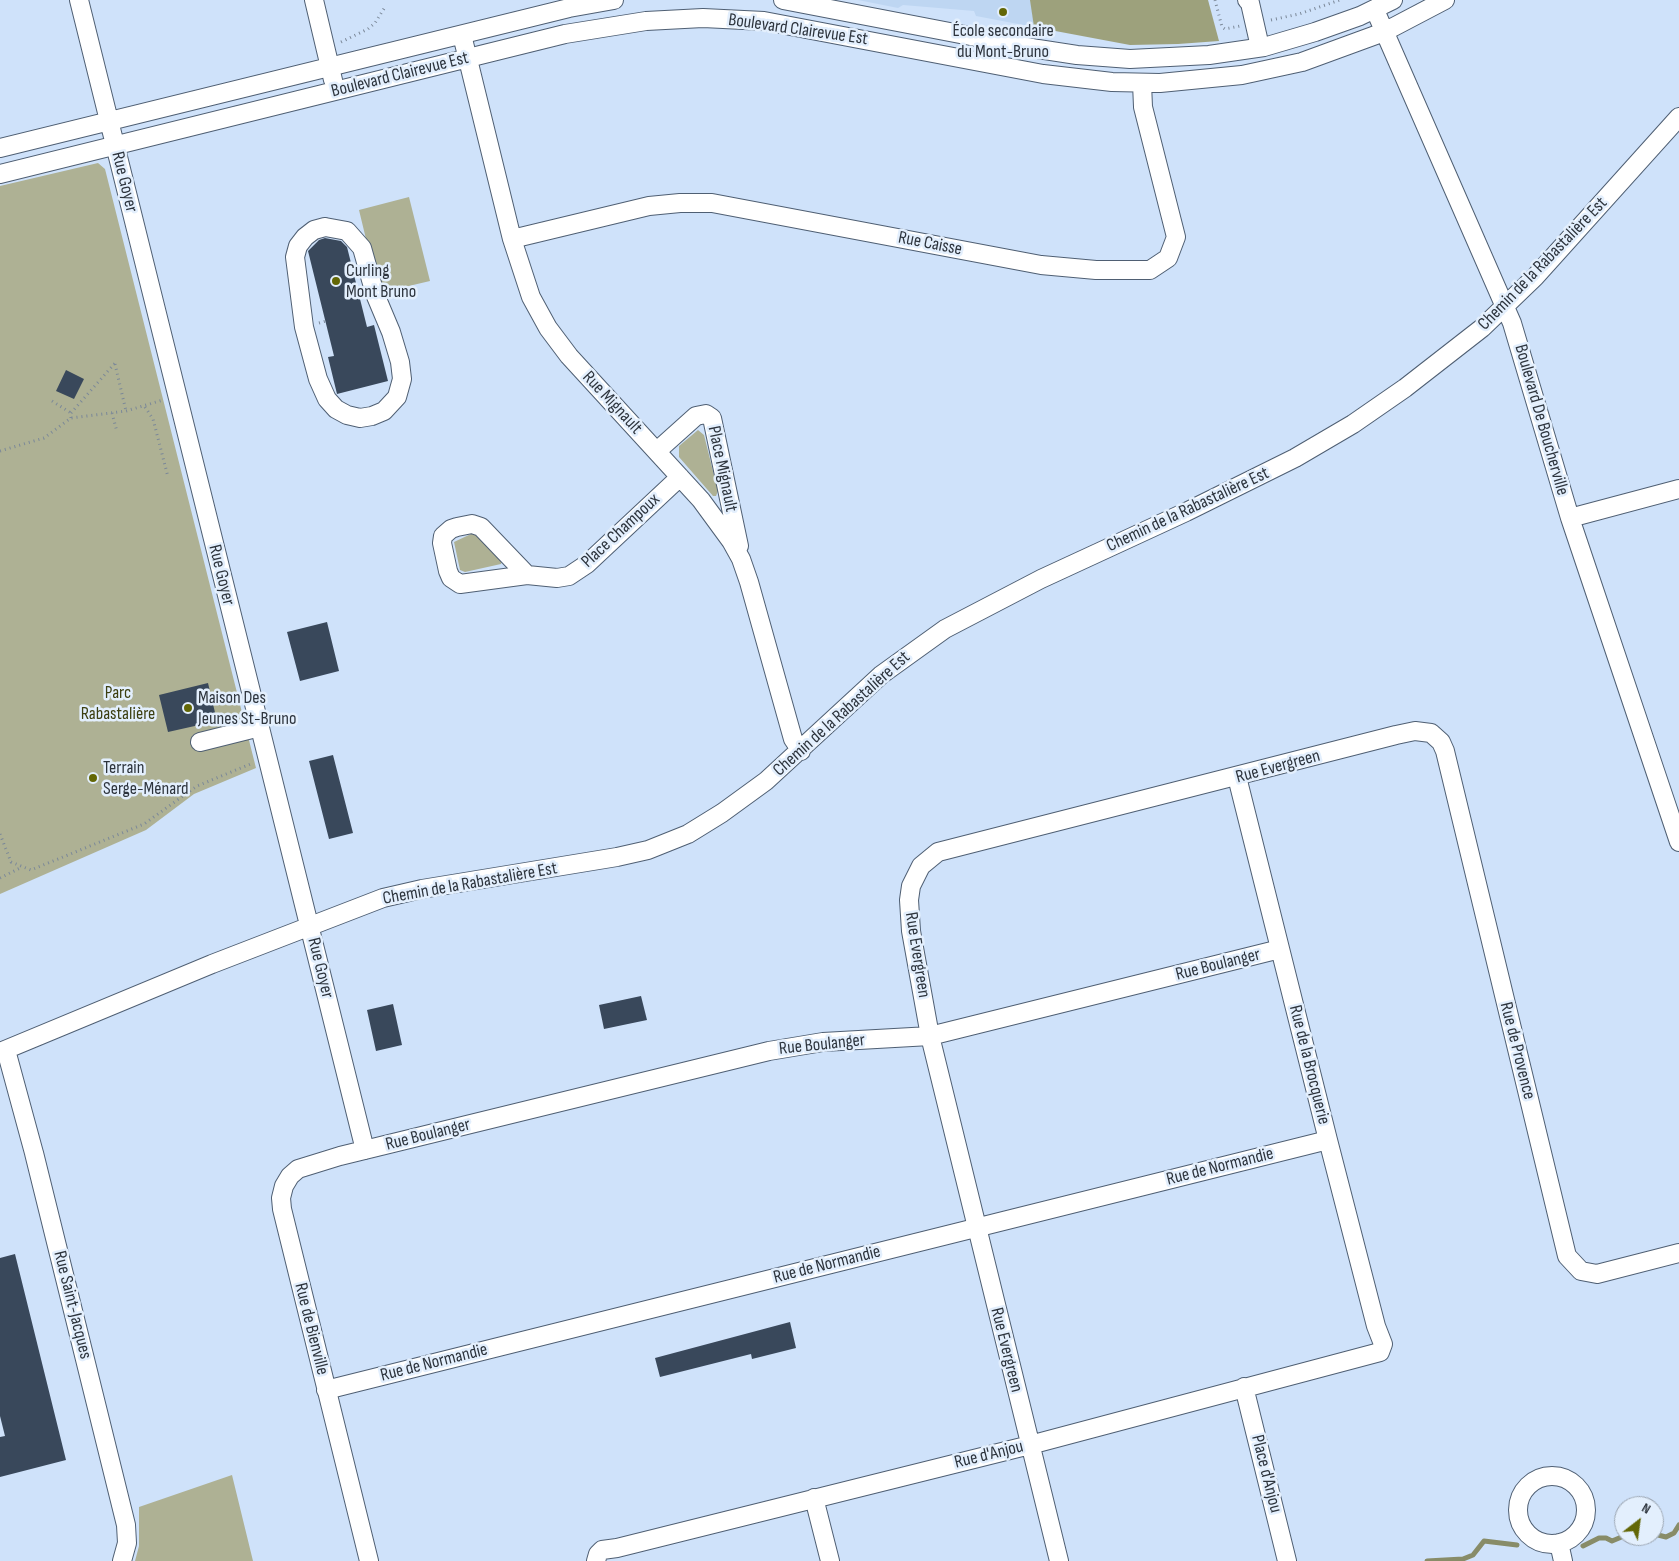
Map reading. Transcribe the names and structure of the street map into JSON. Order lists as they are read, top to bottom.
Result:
{
  "streets": {
    "street": [
      "Boulevard Clairevue Est",
      "Rue Goyer",
      "Rue Caisse",
      "Chemin de la Rabastalière Est",
      "Rue Mignault",
      "Boulevard De Boucherville",
      "Place Mignault",
      "Place Champoux",
      "Rue Evergreen",
      "Rue Boulanger",
      "Rue de Provence",
      "Rue de la Brocquerie",
      "Rue de Normandie",
      "Rue Saint-Jacques",
      "Rue de Bienville",
      "Rue d'Anjou",
      "Place d'Anjou"
    ]
  },
  "crossings": [
    ["Boulevard Clairevue Est", "Rue Goyer"],
    ["Boulevard Clairevue Est", "Rue Caisse"],
    ["Boulevard Clairevue Est", "Rue Mignault"],
    ["Boulevard Clairevue Est", "Boulevard De Boucherville"],
    ["Rue Goyer", "Chemin de la Rabastalière Est"],
    ["Rue Goyer", "Rue Boulanger"],
    ["Rue Goyer", "Rue de Bienville"],
    ["Rue Caisse", "Rue Mignault"],
    ["Chemin de la Rabastalière Est", "Rue Mignault"],
    ["Chemin de la Rabastalière Est", "Boulevard De Boucherville"],
    ["Chemin de la Rabastalière Est", "Rue Saint-Jacques"],
    ["Rue Mignault", "Place Mignault"],
    ["Rue Mignault", "Place Champoux"],
    ["Rue Evergreen", "Rue Boulanger"],
    ["Rue Evergreen", "Rue de Provence"],
    ["Rue Evergreen", "Rue de la Brocquerie"],
    ["Rue Evergreen", "Rue de Normandie"],
    ["Rue Evergreen", "Rue d'Anjou"],
    ["Rue Boulanger", "Rue de la Brocquerie"],
    ["Rue Boulanger", "Rue de Bienville"],
    ["Rue de la Brocquerie", "Rue de Normandie"],
    ["Rue de la Brocquerie", "Rue d'Anjou"],
    ["Rue de Normandie", "Rue de Bienville"],
    ["Rue d'Anjou", "Place d'Anjou"]
  ],
  "parks": ["Parc Rabastalière"],
  "places": [
    "École secondaire du Mont-Bruno",
    "Curling Mont Bruno",
    "Maison Des Jeunes St-Bruno",
    "Terrain Serge-Ménard"
  ],
  "north": "top right"
}
